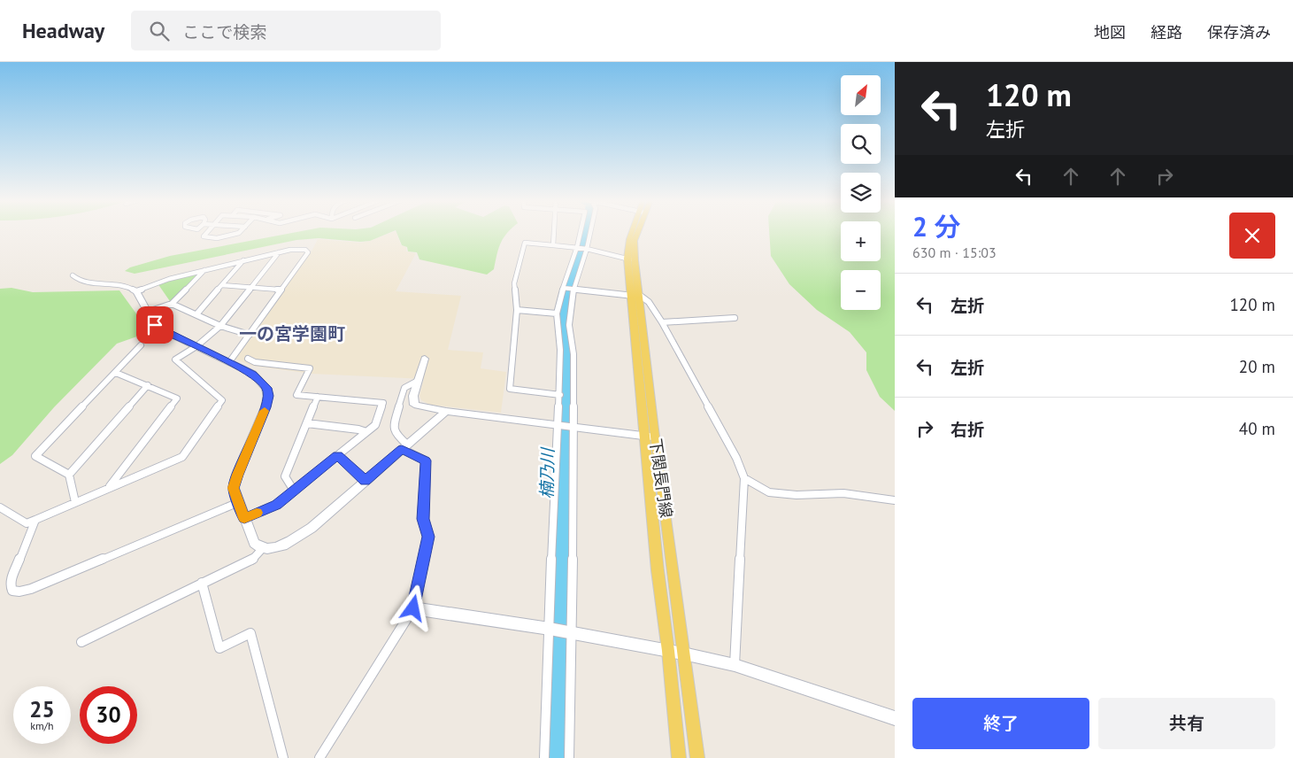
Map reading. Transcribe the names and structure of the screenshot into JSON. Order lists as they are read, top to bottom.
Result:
{
  "streets": {
    "main road": ["下関長門線"]
  },
  "districts": ["一の宮学園町"],
  "water": ["楠乃川"],
  "north": "top right",
  "page": {
    "header": "Headway",
    "search": "ここで検索",
    "nav": ["地図", "経路", "保存済み"],
    "turn": ["120 m", "左折"],
    "map_buttons": ["+", "−"],
    "heading": ["2 分", "630 m · 15:03"],
    "list": [
      {
        "name": "左折",
        "value": "120 m"
      },
      {
        "name": "左折",
        "value": "20 m"
      },
      {
        "name": "右折",
        "value": "40 m"
      }
    ],
    "speed": "25 km/h",
    "limit": "30",
    "buttons": ["終了", "共有"]
  }
}
